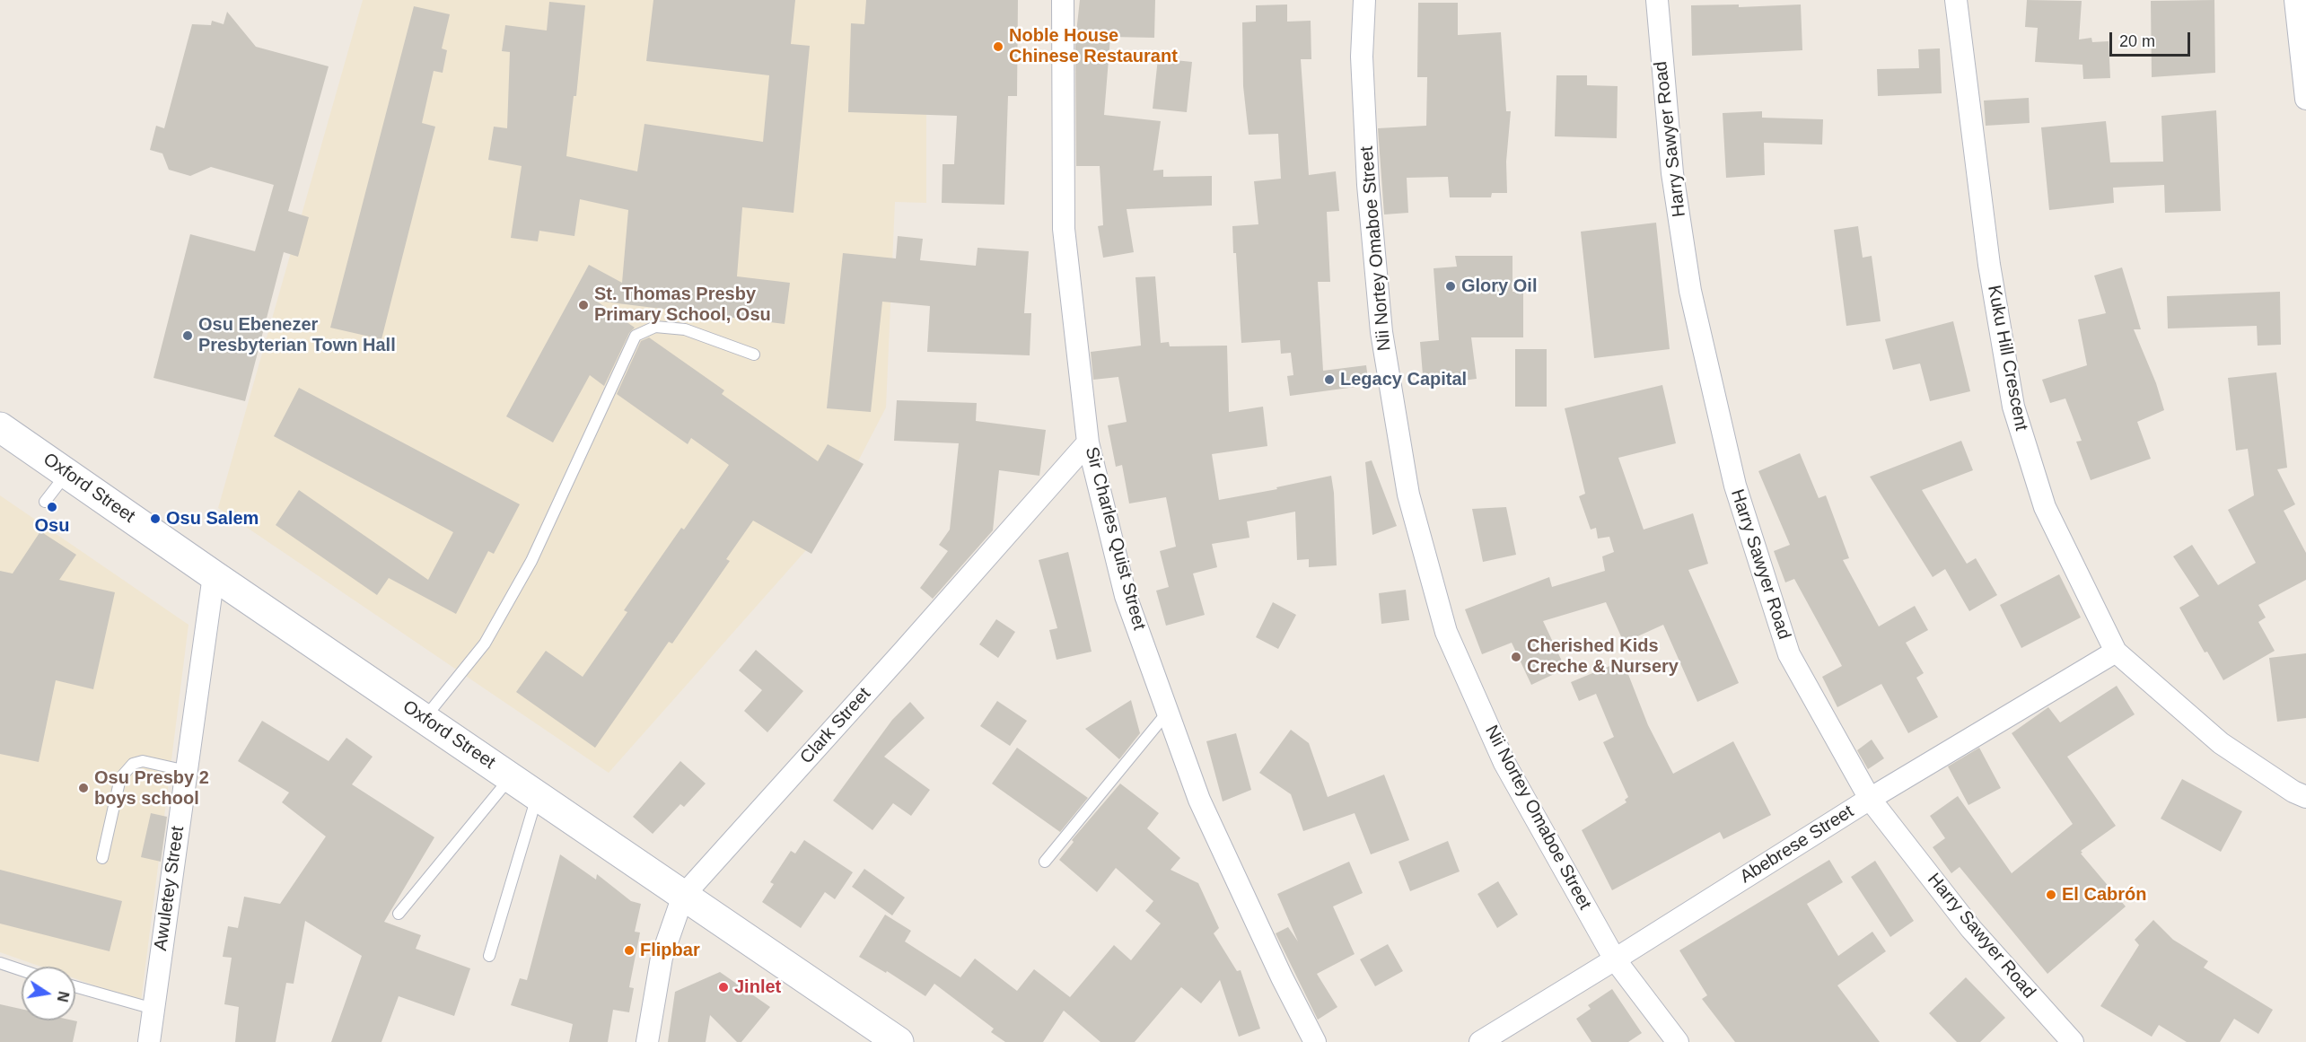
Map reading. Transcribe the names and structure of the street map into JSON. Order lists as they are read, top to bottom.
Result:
{
  "streets": {
    "main road": ["Oxford Street"],
    "street": [
      "Harry Sawyer Road",
      "Nii Nortey Omaboe Street",
      "Kuku Hill Crescent",
      "Sir Charles Quist Street",
      "Clark Street",
      "Abebrese Street",
      "Awuletey Street"
    ]
  },
  "crossings": [
    ["Harry Sawyer Road", "Abebrese Street"],
    ["Nii Nortey Omaboe Street", "Abebrese Street"],
    ["Kuku Hill Crescent", "Abebrese Street"],
    ["Oxford Street", "Clark Street"],
    ["Oxford Street", "Awuletey Street"],
    ["Sir Charles Quist Street", "Clark Street"]
  ],
  "places": [
    "Noble House Chinese Restaurant",
    "Glory Oil",
    "St. Thomas Presby Primary School, Osu",
    "Osu Ebenezer Presbyterian Town Hall",
    "Legacy Capital",
    "Osu",
    "Osu Salem",
    "Cherished Kids Creche & Nursery",
    "Osu Presby 2 boys school",
    "El Cabrón",
    "Flipbar",
    "Jinlet"
  ],
  "scale_bar": "20 m",
  "north": "right"
}
